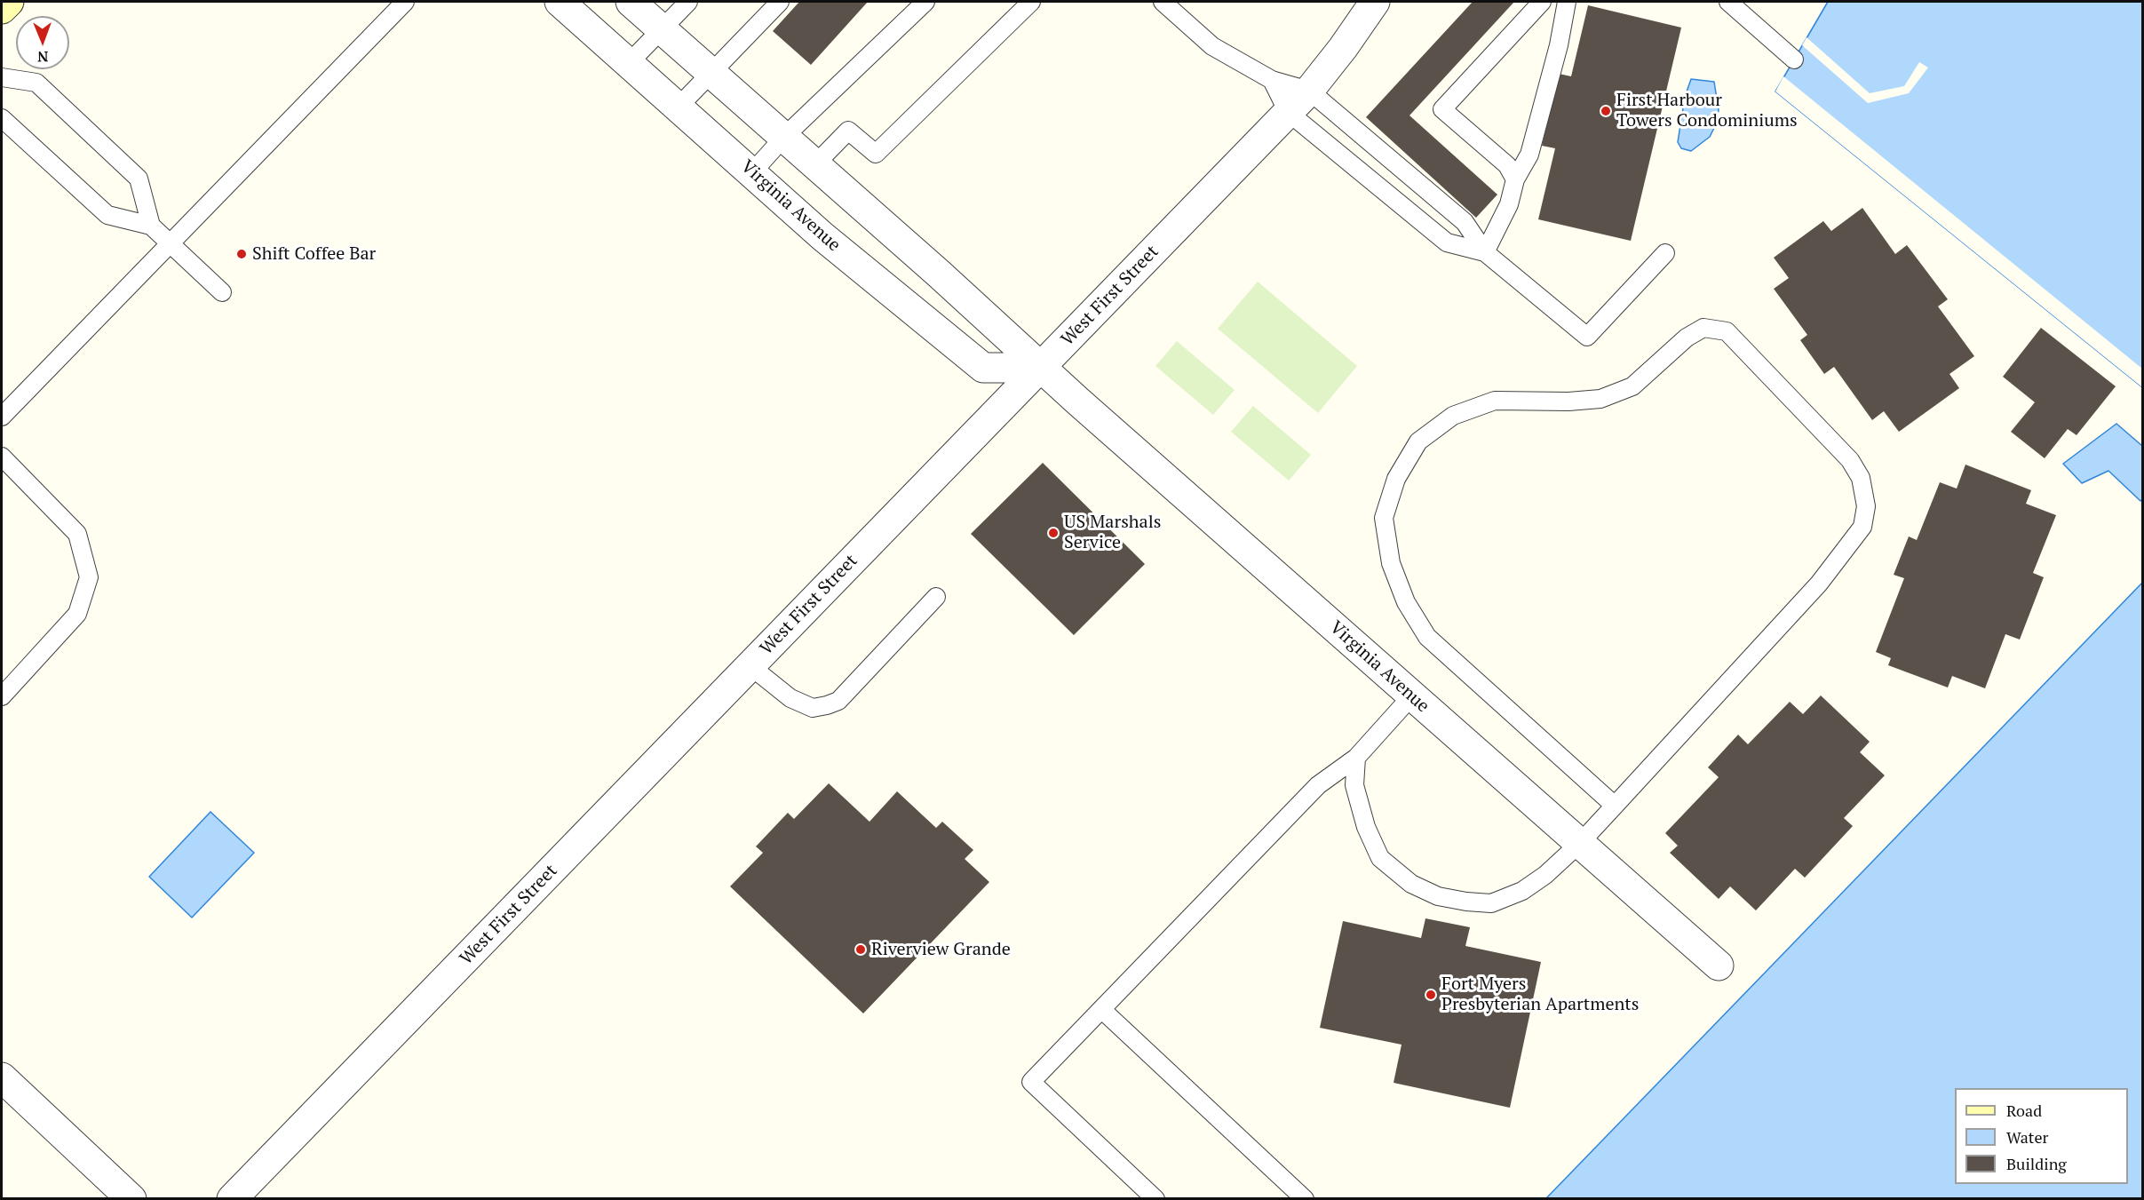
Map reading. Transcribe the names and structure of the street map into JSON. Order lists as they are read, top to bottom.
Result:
{
  "streets": {
    "street": ["Virginia Avenue", "West First Street"]
  },
  "crossings": [
    ["Virginia Avenue", "West First Street"]
  ],
  "places": [
    "First Harbour Towers Condominiums",
    "Shift Coffee Bar",
    "US Marshals Service",
    "Riverview Grande",
    "Fort Myers Presbyterian Apartments"
  ],
  "legend": ["Road", "Water", "Building"],
  "north": "bottom"
}
